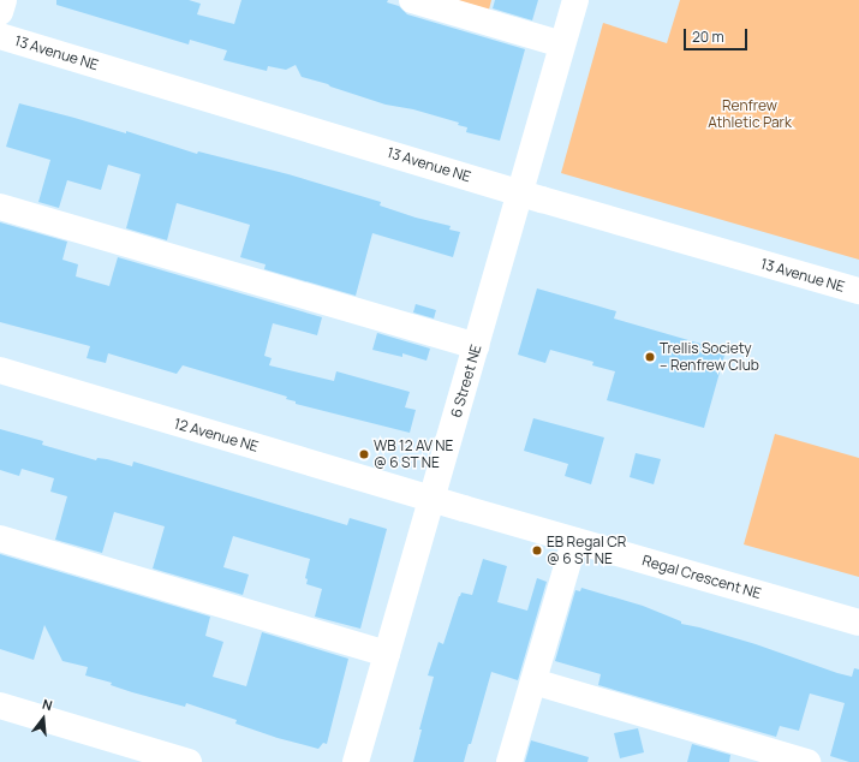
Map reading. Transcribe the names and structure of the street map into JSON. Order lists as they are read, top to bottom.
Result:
{
  "streets": {
    "street": [
      "13 Avenue NE",
      "6 Street NE",
      "12 Avenue NE",
      "Regal Crescent NE"
    ]
  },
  "crossings": [
    ["13 Avenue NE", "6 Street NE"],
    ["6 Street NE", "12 Avenue NE"],
    ["6 Street NE", "Regal Crescent NE"],
    ["12 Avenue NE", "Regal Crescent NE"]
  ],
  "parks": ["Renfrew Athletic Park"],
  "places": ["Trellis Society – Renfrew Club", "WB 12 AV NE @ 6 ST NE", "EB Regal CR @ 6 ST NE"],
  "scale_bar": "20 m",
  "north": "top"
}
